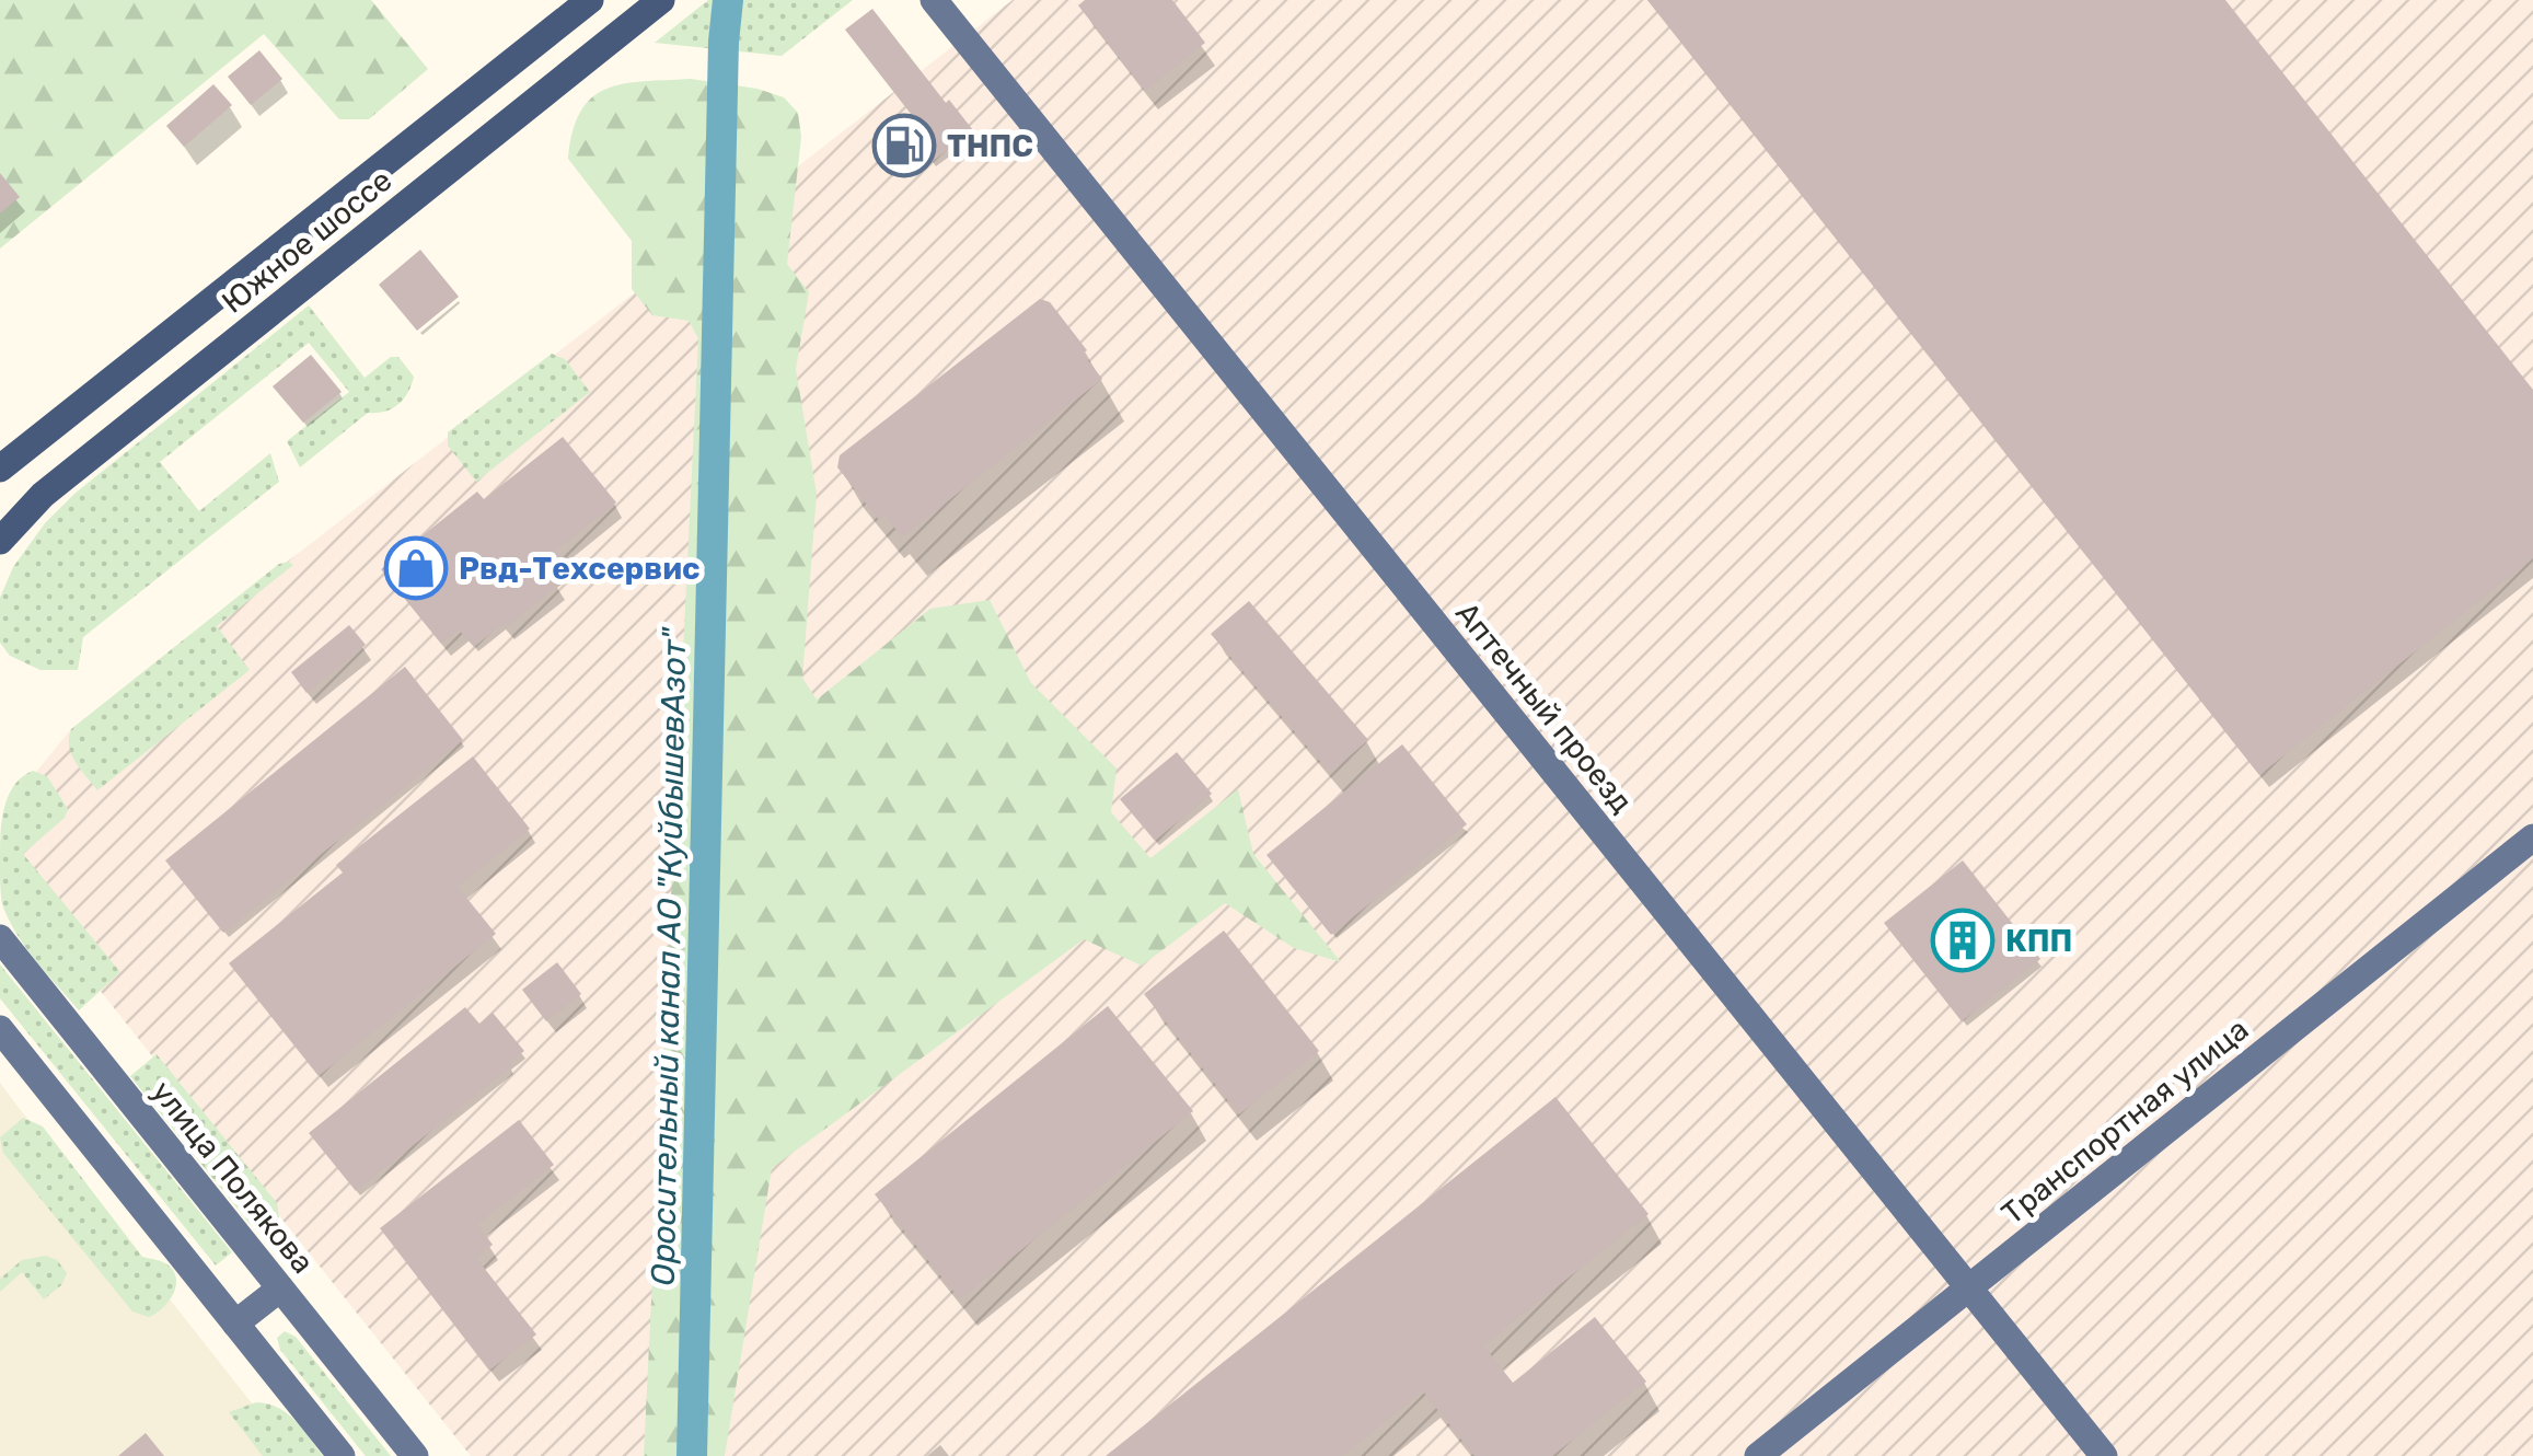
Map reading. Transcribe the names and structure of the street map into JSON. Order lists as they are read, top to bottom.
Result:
{
  "streets": {
    "main road": ["Южное шоссе"],
    "street": ["Аптечный проезд", "Транспортная улица", "улица Полякова"]
  },
  "crossings": [
    ["Аптечный проезд", "Транспортная улица"]
  ],
  "water": ["Оросительный канал АО \"КуйбышевАзот\""],
  "places": {
    "fuel station": ["ТНПС"],
    "shop": ["Рвд-Техсервис"],
    "building": ["КПП"]
  }
}
